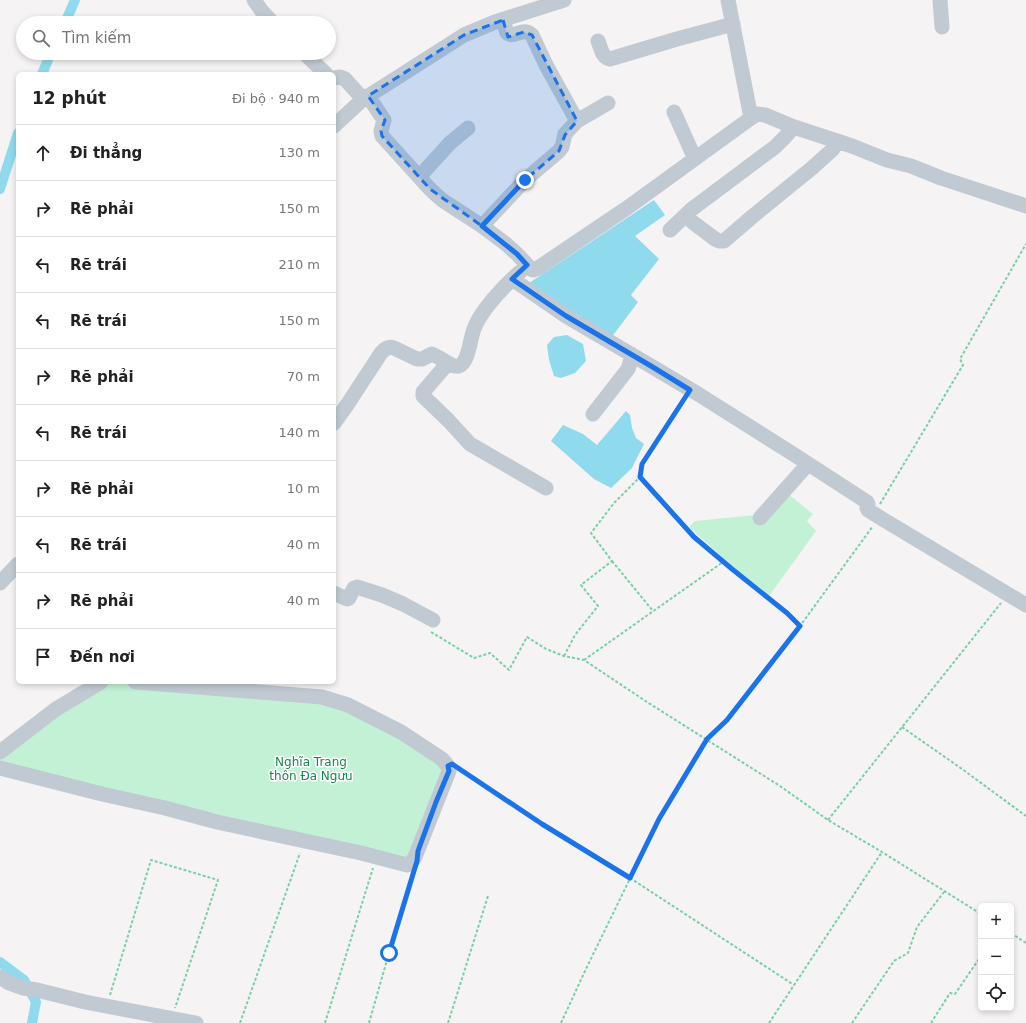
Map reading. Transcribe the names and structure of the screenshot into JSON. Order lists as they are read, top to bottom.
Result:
{
  "parks": ["Nghĩa Trang thôn Đa Ngưu"],
  "page": {
    "search": "Tìm kiếm",
    "heading": ["12 phút", "Đi bộ · 940 m"],
    "list": [
      ["Đi thẳng", "130 m"],
      ["Rẽ phải", "150 m"],
      ["Rẽ trái", "210 m"],
      ["Rẽ trái", "150 m"],
      ["Rẽ phải", "70 m"],
      ["Rẽ trái", "140 m"],
      ["Rẽ phải", "10 m"],
      ["Rẽ trái", "40 m"],
      ["Rẽ phải", "40 m"],
      "Đến nơi"
    ],
    "map_buttons": ["+", "−"]
  }
}
